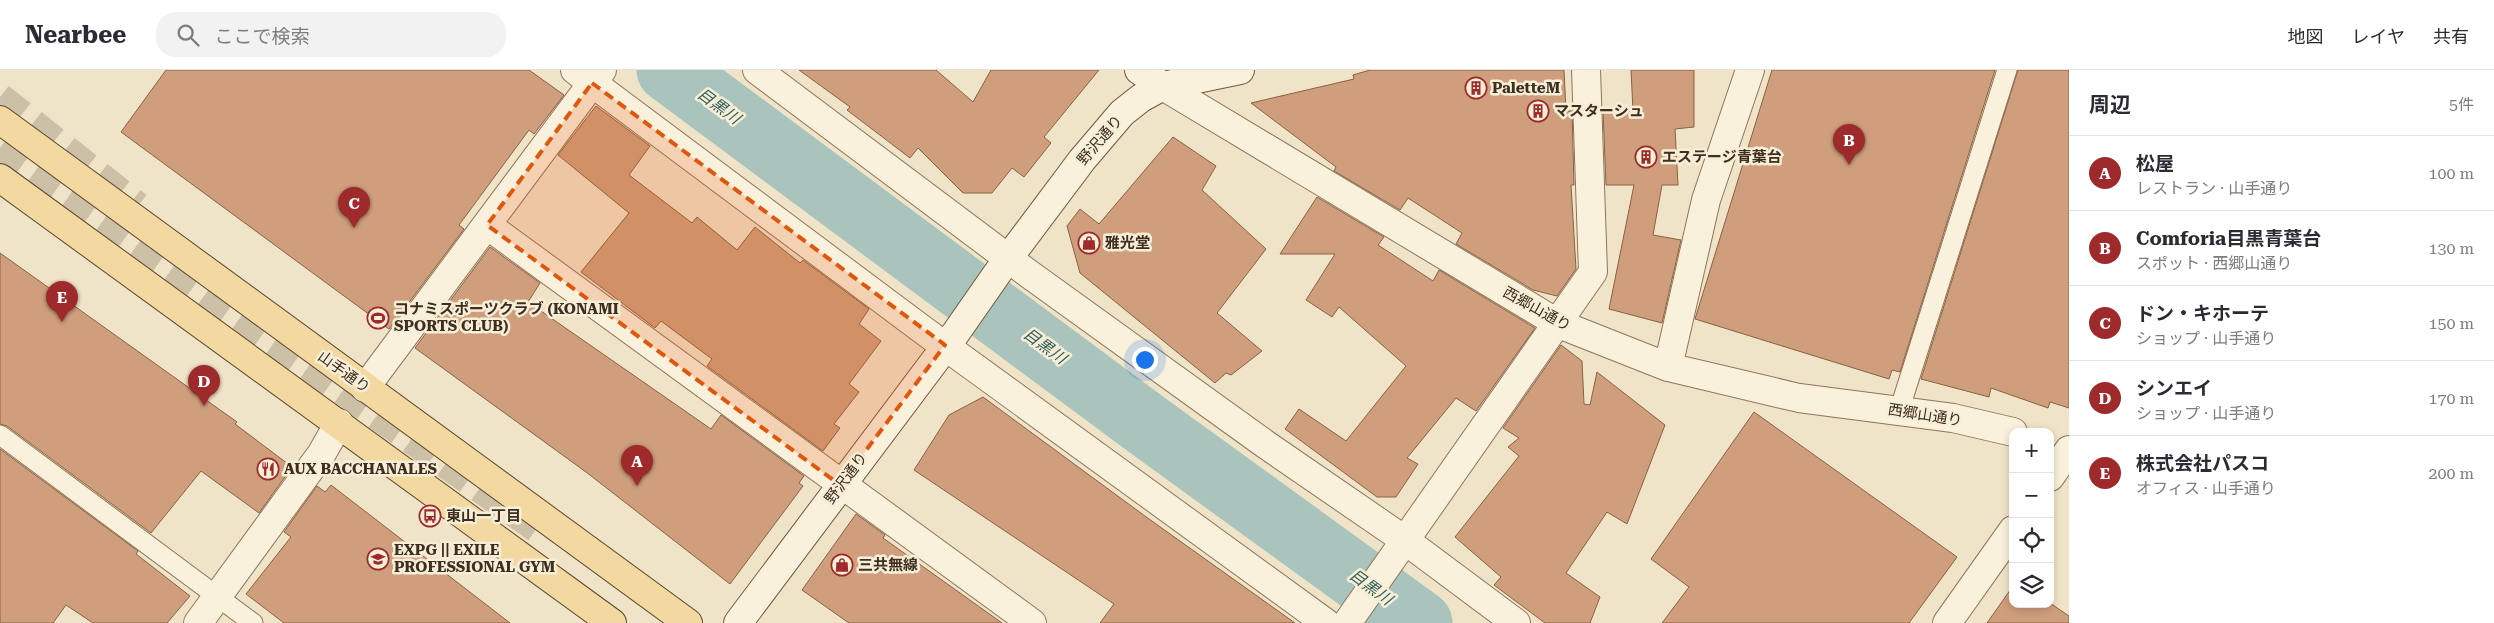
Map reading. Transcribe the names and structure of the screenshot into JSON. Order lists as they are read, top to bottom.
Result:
{
  "streets": {
    "main road": ["山手通り"],
    "street": ["野沢通り", "西郷山通り"]
  },
  "crossings": [
    ["野沢通り", "西郷山通り"]
  ],
  "water": ["目黒川"],
  "places": {
    "building": ["PaletteM", "マスターシュ", "エステージ青葉台"],
    "shop": ["雅光堂", "三共無線"],
    "sports": ["コナミスポーツクラブ (KONAMI SPORTS CLUB)"],
    "restaurant": ["AUX BACCHANALES"],
    "bus stop": ["東山一丁目"],
    "school or university": ["EXPG || EXILE PROFESSIONAL GYM"]
  },
  "page": {
    "header": "Nearbee",
    "search": "ここで検索",
    "nav": ["地図", "レイヤ", "共有"],
    "heading": ["周辺", "5件"],
    "pins": [
      "B",
      "C",
      "E",
      "D",
      "A"
    ],
    "list": [
      {
        "mark": "A",
        "name": "松屋",
        "note": "レストラン · 山手通り",
        "value": "100 m"
      },
      {
        "mark": "B",
        "name": "Comforia目黒青葉台",
        "note": "スポット · 西郷山通り",
        "value": "130 m"
      },
      {
        "mark": "C",
        "name": "ドン・キホーテ",
        "note": "ショップ · 山手通り",
        "value": "150 m"
      },
      {
        "mark": "D",
        "name": "シンエイ",
        "note": "ショップ · 山手通り",
        "value": "170 m"
      },
      {
        "mark": "E",
        "name": "株式会社パスコ",
        "note": "オフィス · 山手通り",
        "value": "200 m"
      }
    ],
    "map_buttons": ["+", "−"]
  }
}
